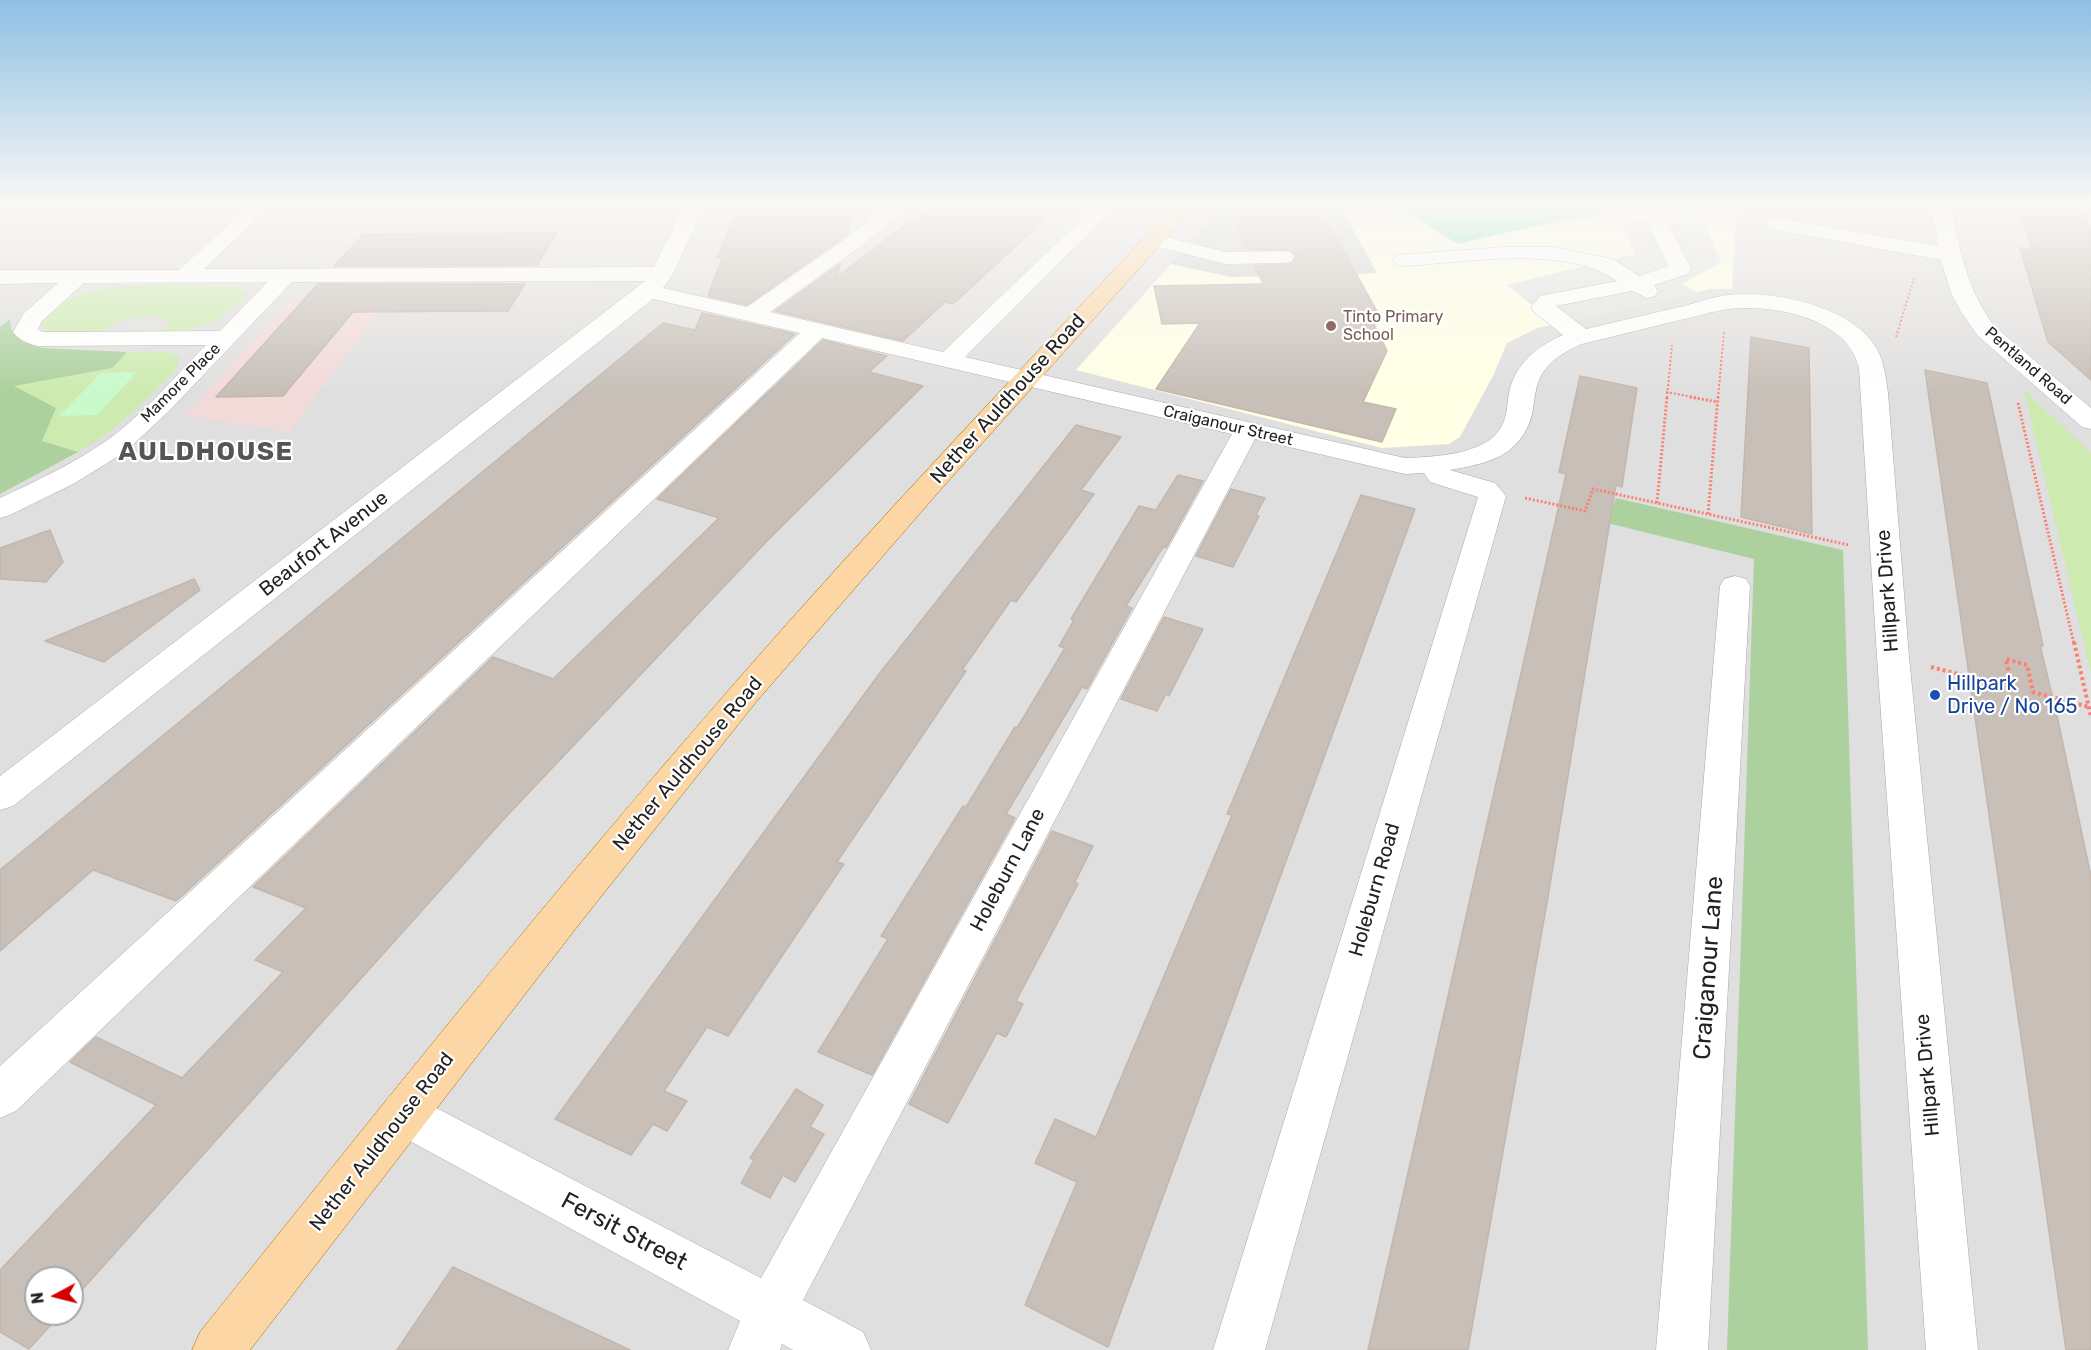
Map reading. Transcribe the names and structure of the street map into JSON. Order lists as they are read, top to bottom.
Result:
{
  "streets": {
    "main road": ["Nether Auldhouse Road"],
    "street": [
      "Pentland Road",
      "Mamore Place",
      "Craiganour Street",
      "Beaufort Avenue",
      "Hillpark Drive",
      "Holeburn Lane",
      "Holeburn Road",
      "Craiganour Lane",
      "Fersit Street"
    ]
  },
  "crossings": [
    ["Mamore Place", "Craiganour Street"],
    ["Nether Auldhouse Road", "Craiganour Street"],
    ["Nether Auldhouse Road", "Fersit Street"],
    ["Craiganour Street", "Beaufort Avenue"],
    ["Craiganour Street", "Hillpark Drive"],
    ["Craiganour Street", "Holeburn Lane"],
    ["Holeburn Lane", "Fersit Street"]
  ],
  "districts": ["AULDHOUSE"],
  "places": ["Tinto Primary School", "Hillpark Drive / No 165"],
  "north": "left"
}
